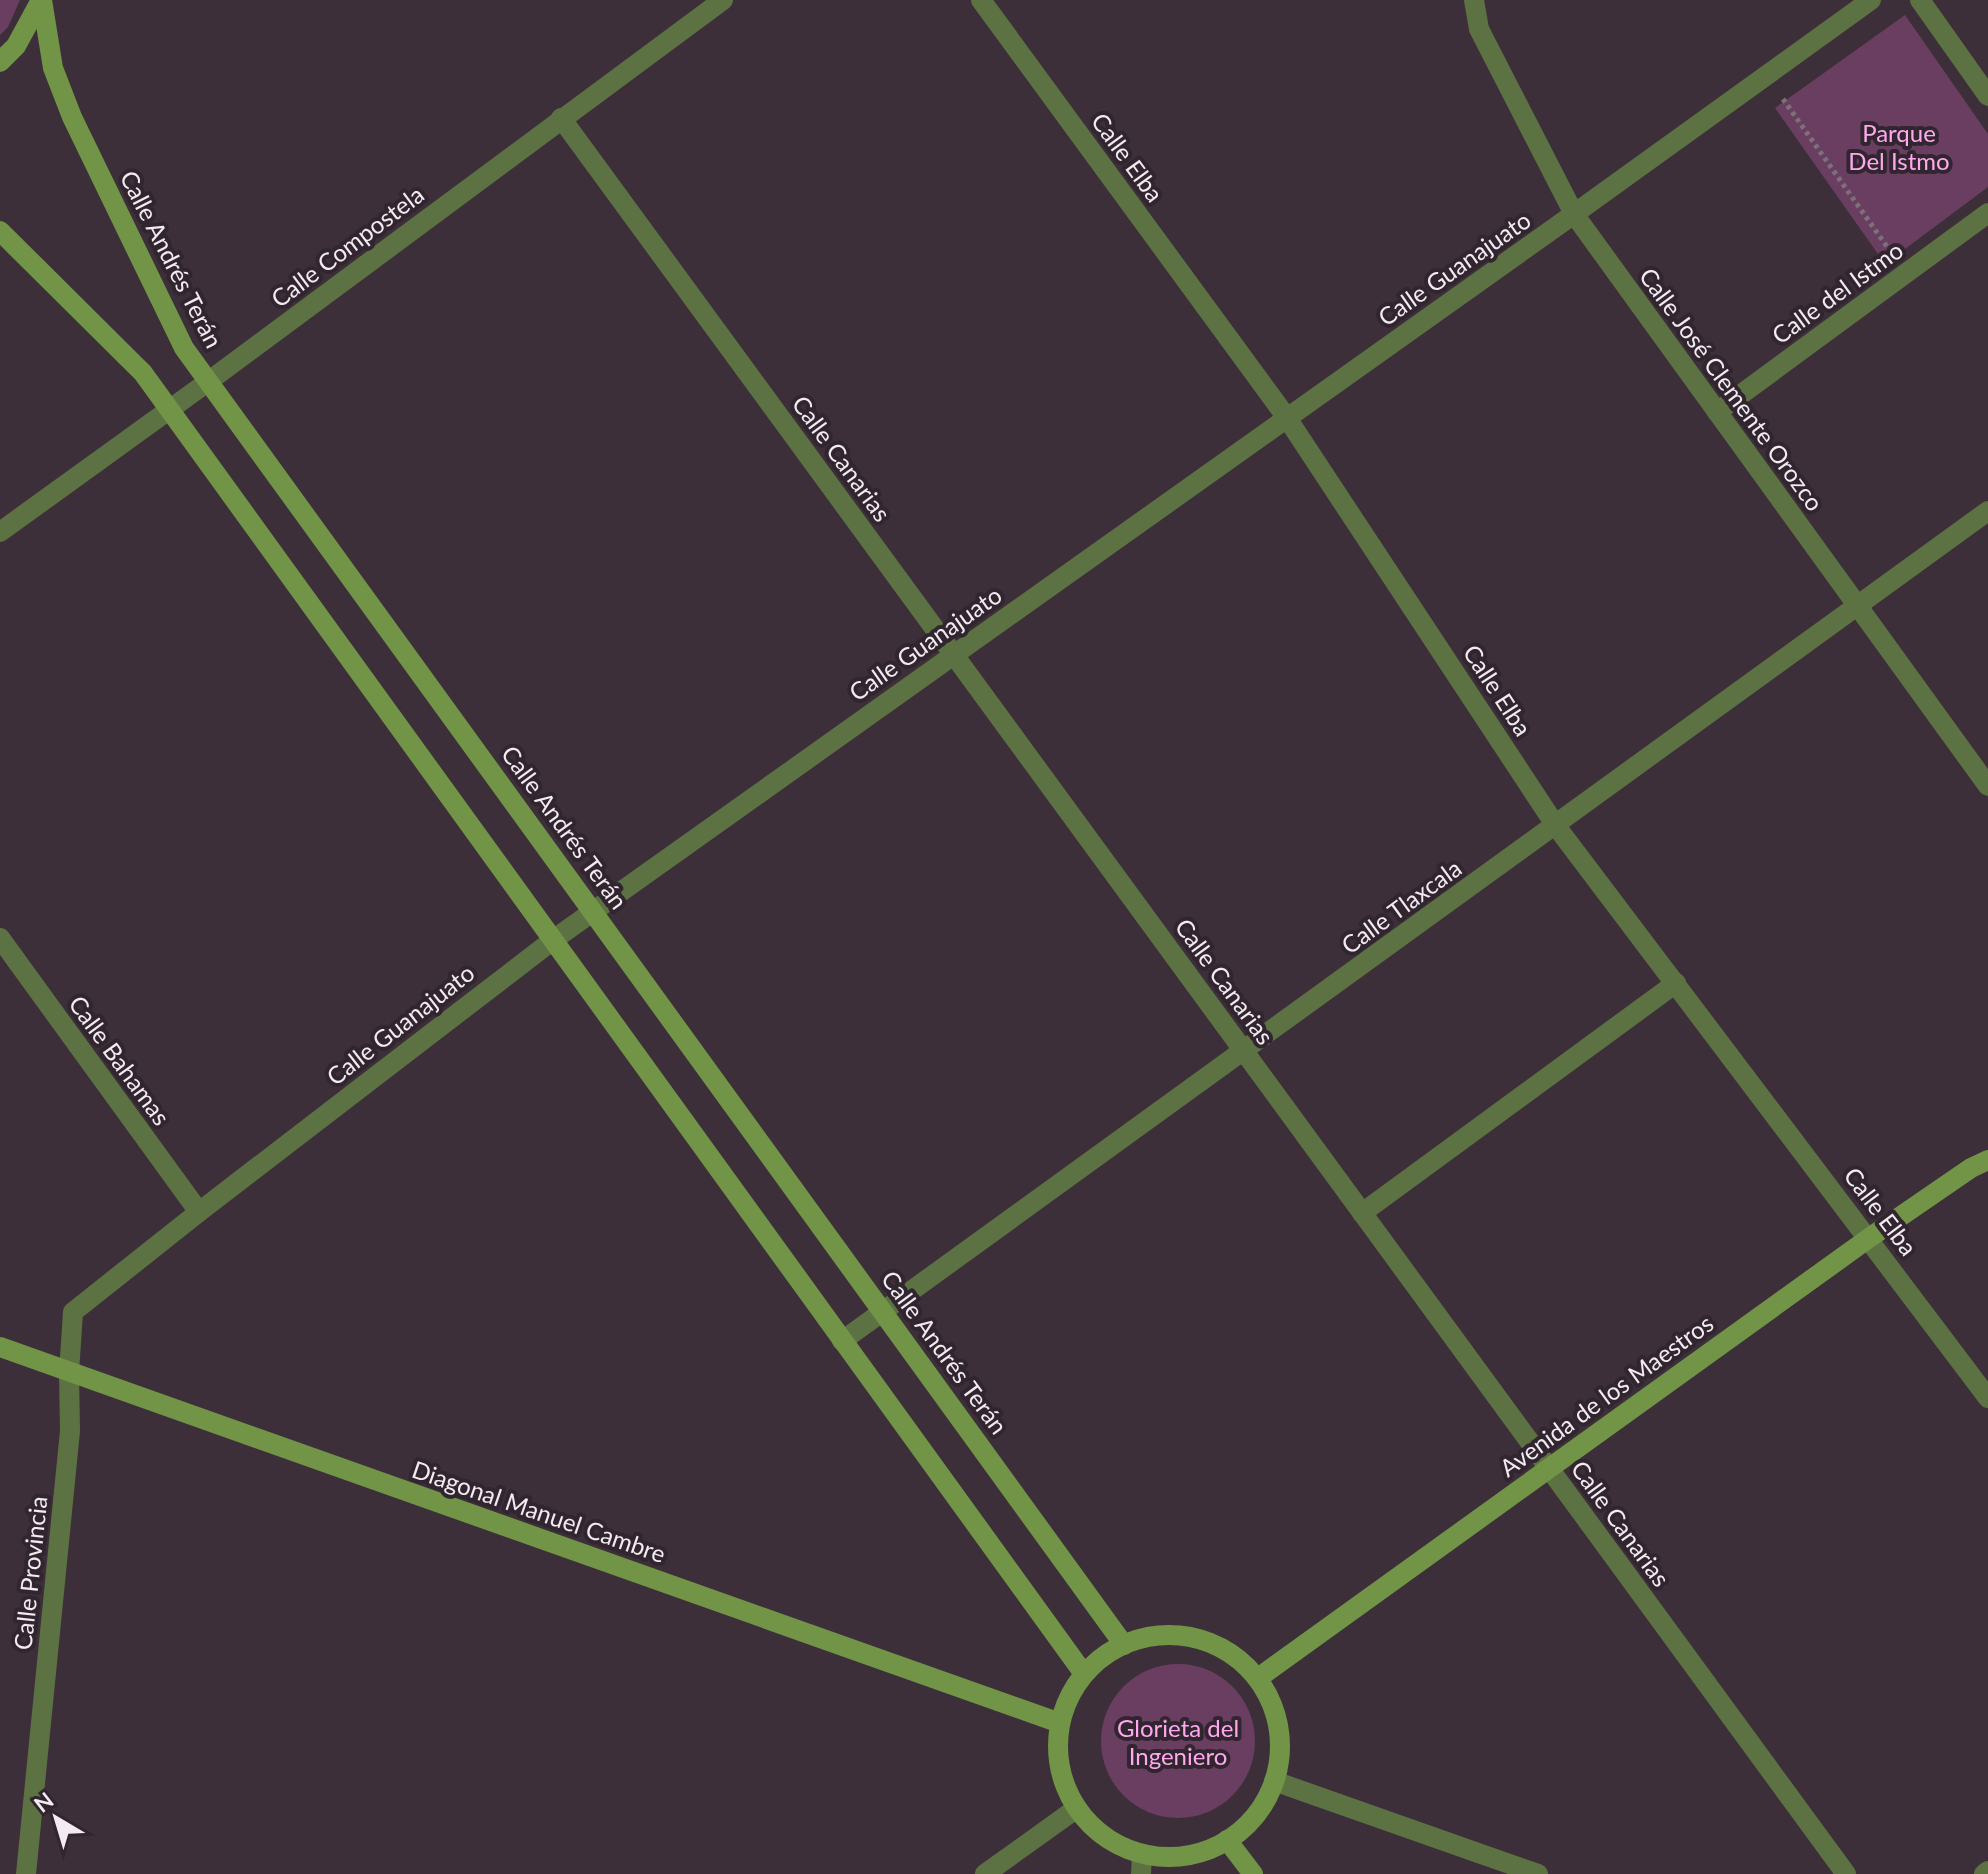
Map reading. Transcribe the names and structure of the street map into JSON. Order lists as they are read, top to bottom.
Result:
{
  "streets": {
    "street": [
      "Calle Elba",
      "Calle Compostela",
      "Calle Andrés Terán",
      "Calle Guanajuato",
      "Calle del Istmo",
      "Calle José Clemente Orozco",
      "Calle Canarias",
      "Calle Tlaxcala",
      "Calle Bahamas",
      "Avenida de los Maestros",
      "Diagonal Manuel Cambre",
      "Calle Provincia"
    ]
  },
  "crossings": [
    ["Calle Elba", "Calle Guanajuato"],
    ["Calle Elba", "Calle Tlaxcala"],
    ["Calle Elba", "Avenida de los Maestros"],
    ["Calle Compostela", "Calle Andrés Terán"],
    ["Calle Compostela", "Calle Canarias"],
    ["Calle Andrés Terán", "Calle Guanajuato"],
    ["Calle Andrés Terán", "Calle Tlaxcala"],
    ["Calle Andrés Terán", "Avenida de los Maestros"],
    ["Calle Andrés Terán", "Diagonal Manuel Cambre"],
    ["Calle Guanajuato", "Calle José Clemente Orozco"],
    ["Calle Guanajuato", "Calle Canarias"],
    ["Calle Guanajuato", "Calle Bahamas"],
    ["Calle Guanajuato", "Diagonal Manuel Cambre"],
    ["Calle Guanajuato", "Calle Provincia"],
    ["Calle del Istmo", "Calle José Clemente Orozco"],
    ["Calle José Clemente Orozco", "Calle Tlaxcala"],
    ["Calle Canarias", "Calle Tlaxcala"],
    ["Calle Canarias", "Avenida de los Maestros"],
    ["Avenida de los Maestros", "Diagonal Manuel Cambre"],
    ["Diagonal Manuel Cambre", "Calle Provincia"]
  ],
  "parks": ["Parque Del Istmo", "Glorieta del Ingeniero"],
  "north": "top left"
}
